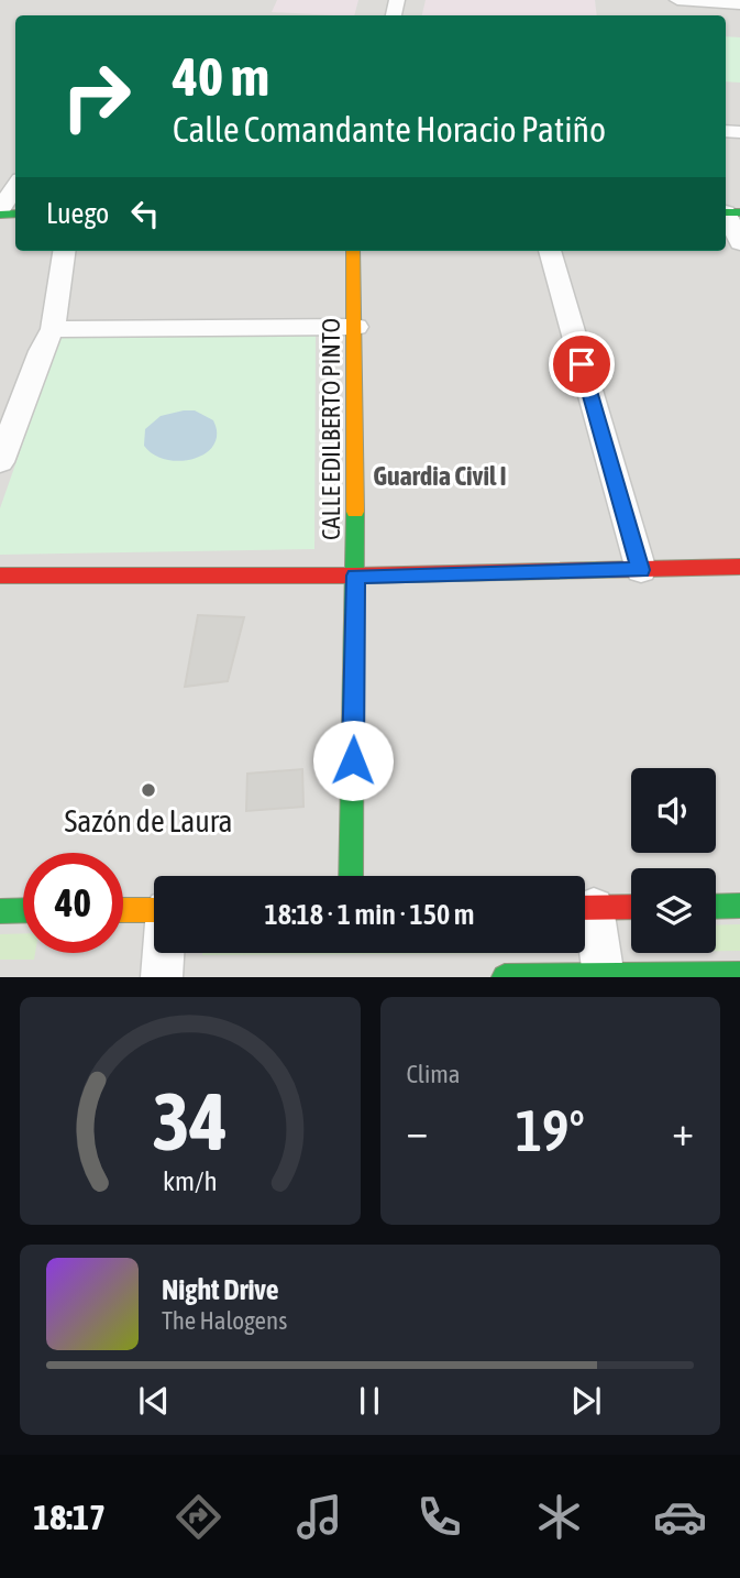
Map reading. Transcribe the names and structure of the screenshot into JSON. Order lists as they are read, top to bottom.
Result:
{
  "streets": {
    "street": ["CALLE EDILBERTO PINTO"]
  },
  "districts": ["Guardia Civil I"],
  "places": ["Sazón de Laura"],
  "page": {
    "turn": ["40 m", "Calle Comandante Horacio Patiño"],
    "then": "Luego",
    "limit": "40",
    "trip": "18:18 · 1 min · 150 m",
    "tile": "Clima",
    "heat": ["−", "19°", "+"],
    "song": ["Night Drive", "The Halogens"],
    "tabs": "18:17",
    "gauge": ["34", "km/h"]
  }
}
